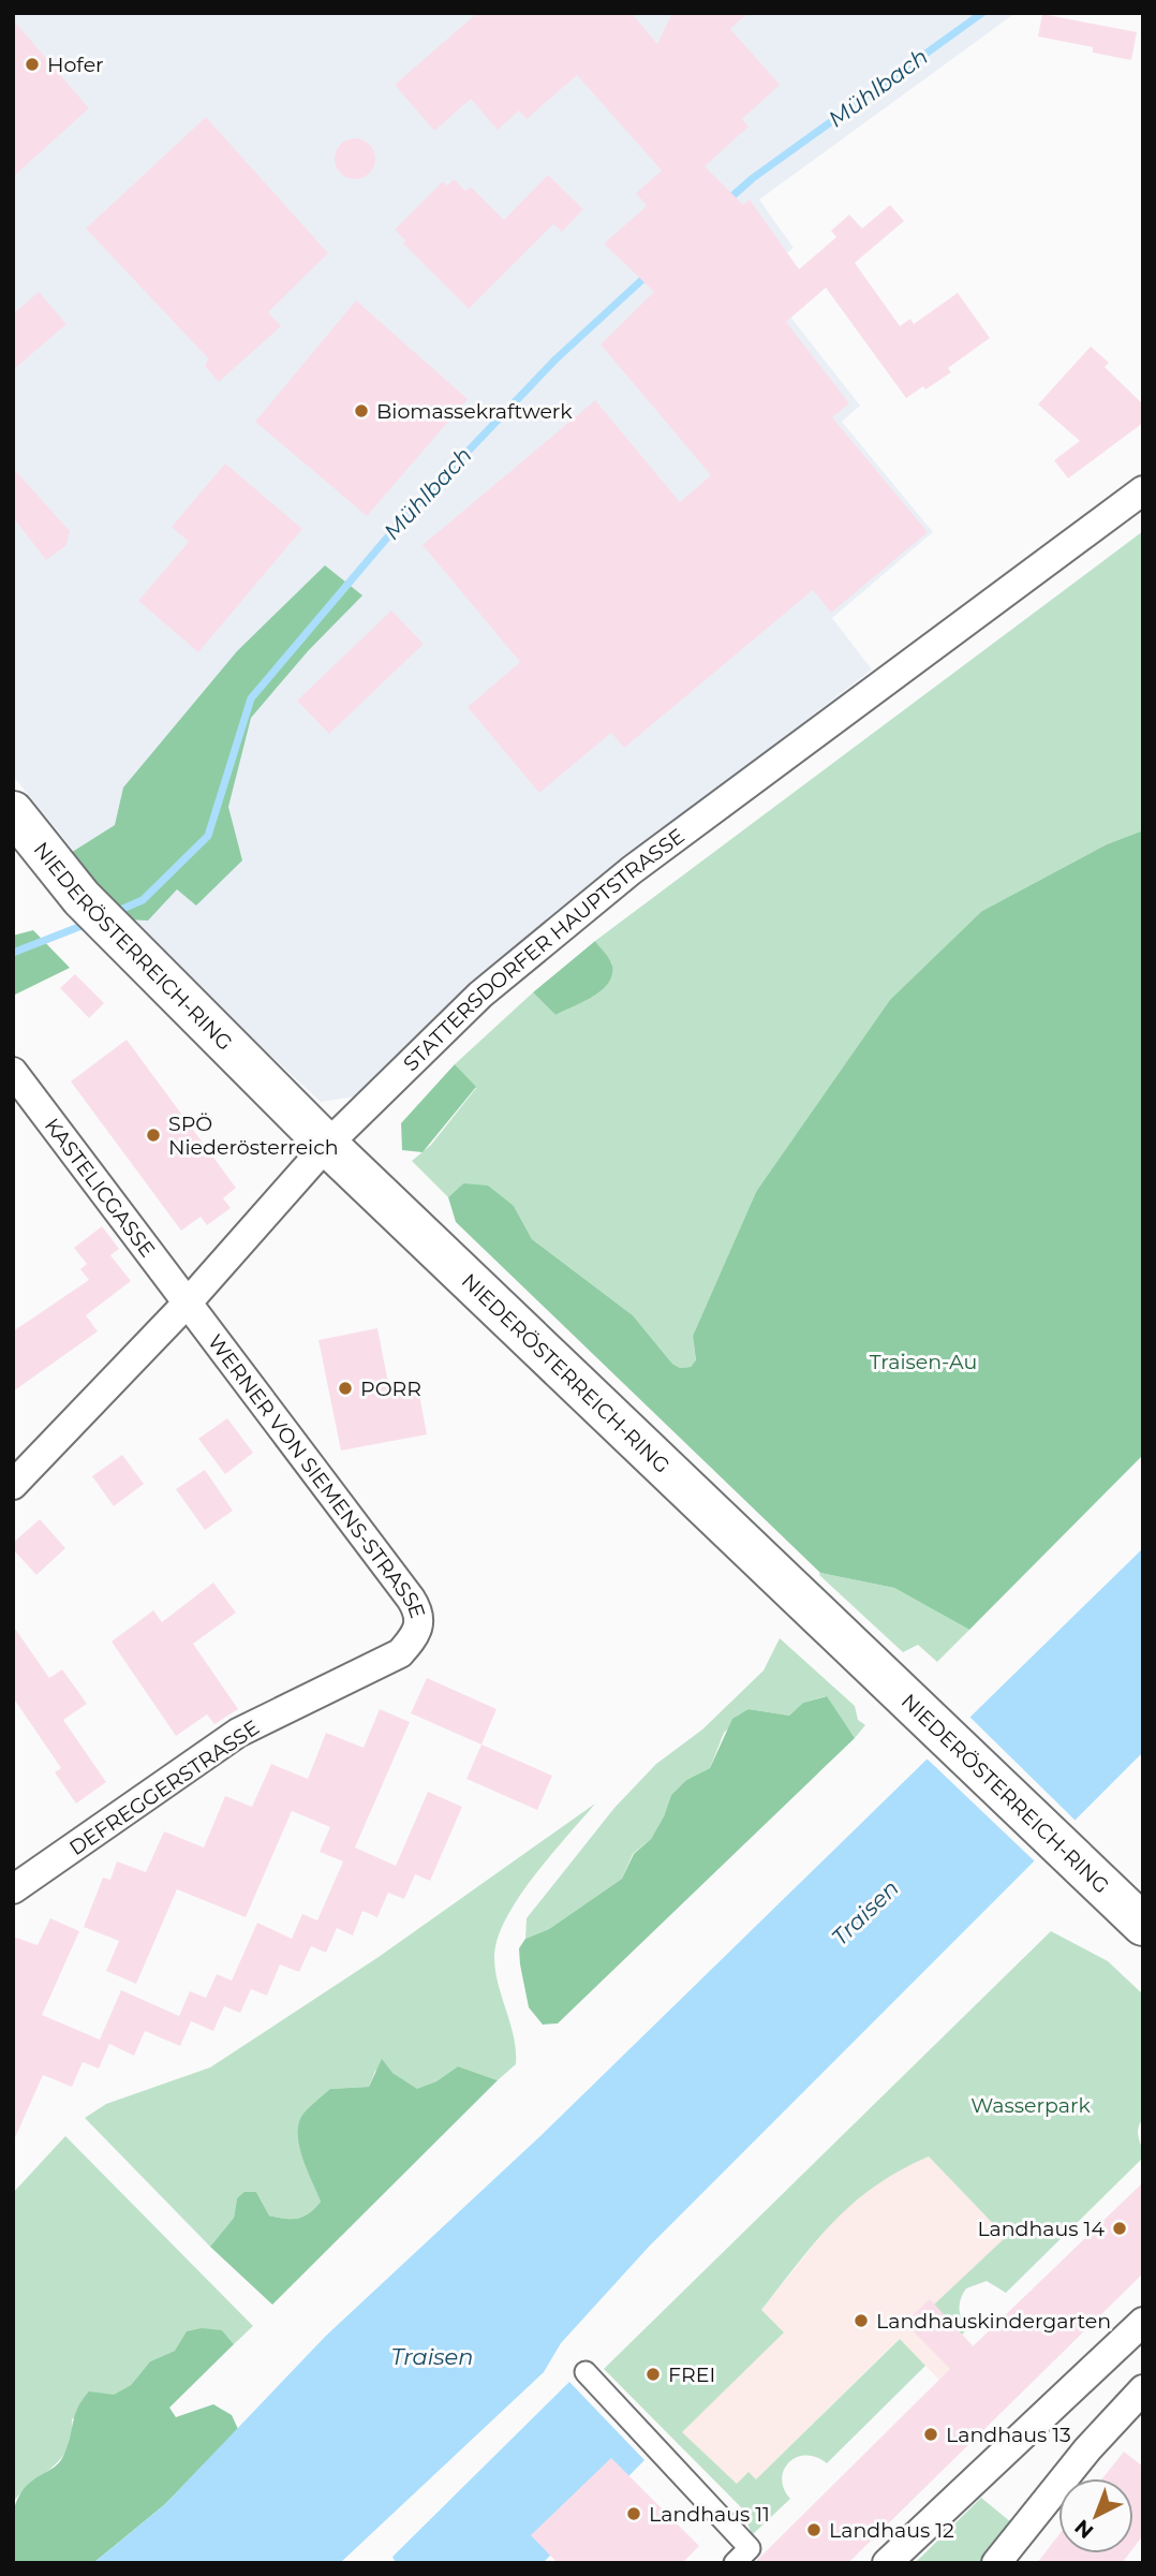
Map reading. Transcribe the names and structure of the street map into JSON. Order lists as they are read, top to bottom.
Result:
{
  "streets": {
    "main road": ["NIEDERÖSTERREICH-RING"],
    "street": [
      "STATTERSDORFER HAUPTSTRASSE",
      "KASTELICGASSE",
      "WERNER VON SIEMENS-STRASSE",
      "DEFREGGERSTRASSE"
    ]
  },
  "crossings": [
    ["NIEDERÖSTERREICH-RING", "STATTERSDORFER HAUPTSTRASSE"],
    ["STATTERSDORFER HAUPTSTRASSE", "KASTELICGASSE"],
    ["STATTERSDORFER HAUPTSTRASSE", "WERNER VON SIEMENS-STRASSE"],
    ["KASTELICGASSE", "WERNER VON SIEMENS-STRASSE"],
    ["WERNER VON SIEMENS-STRASSE", "DEFREGGERSTRASSE"]
  ],
  "water": ["Mühlbach", "Traisen"],
  "parks": ["Traisen-Au", "Wasserpark"],
  "places": [
    "Hofer",
    "Biomassekraftwerk",
    "SPÖ Niederösterreich",
    "PORR",
    "Landhaus 14",
    "Landhauskindergarten",
    "FREI",
    "Landhaus 13",
    "Landhaus 11",
    "Landhaus 12"
  ],
  "north": "bottom left"
}
